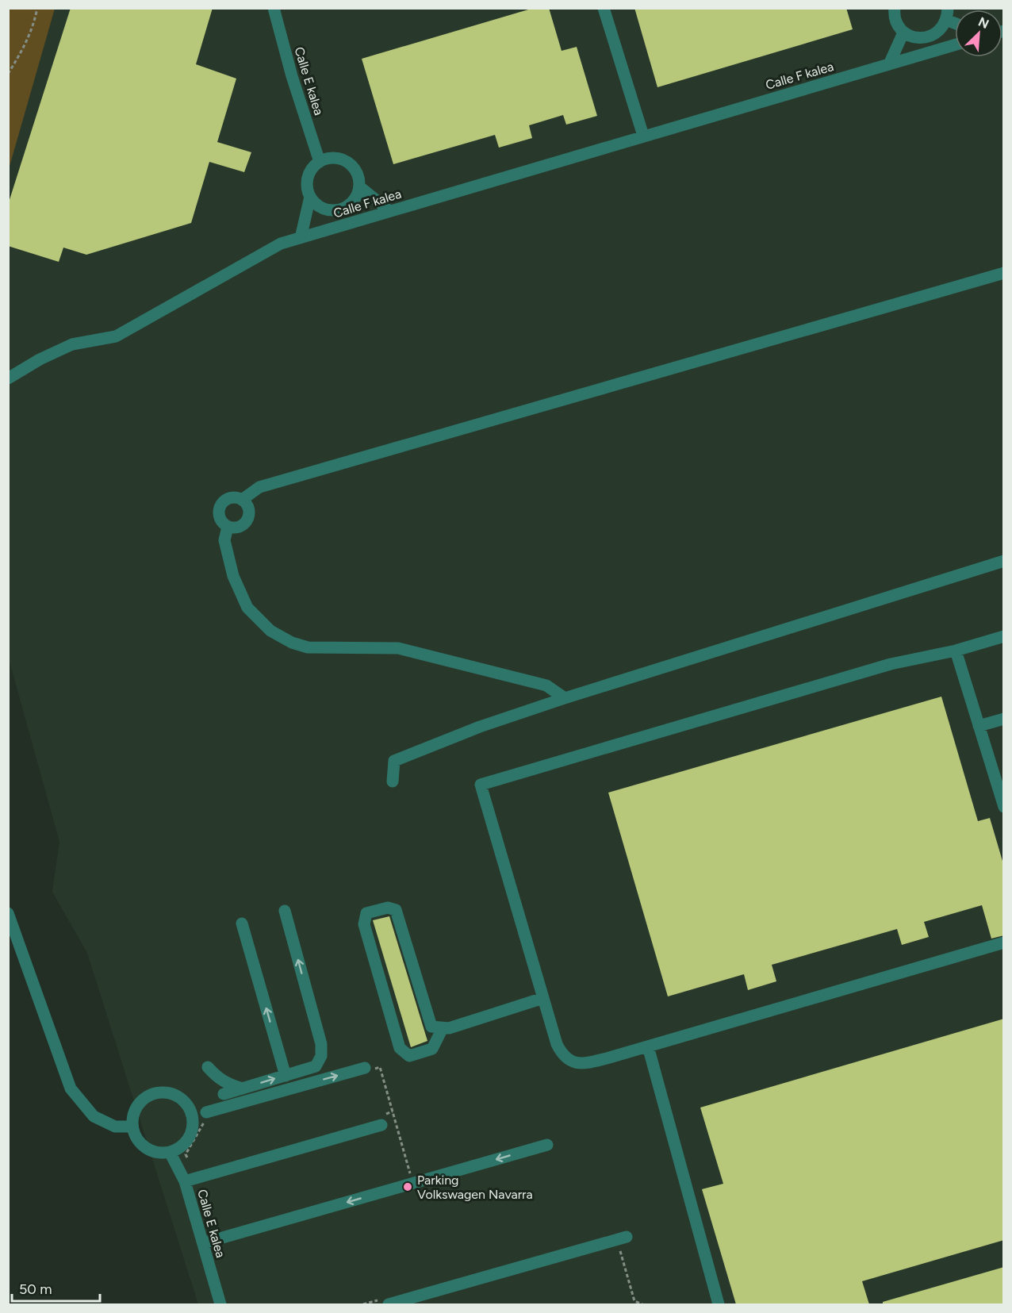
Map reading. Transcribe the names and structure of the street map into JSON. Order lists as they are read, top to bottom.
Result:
{
  "streets": {
    "street": ["Calle F kalea", "Calle E kalea"]
  },
  "places": ["Parking Volkswagen Navarra"],
  "scale_bar": "50 m",
  "north": "top right"
}
